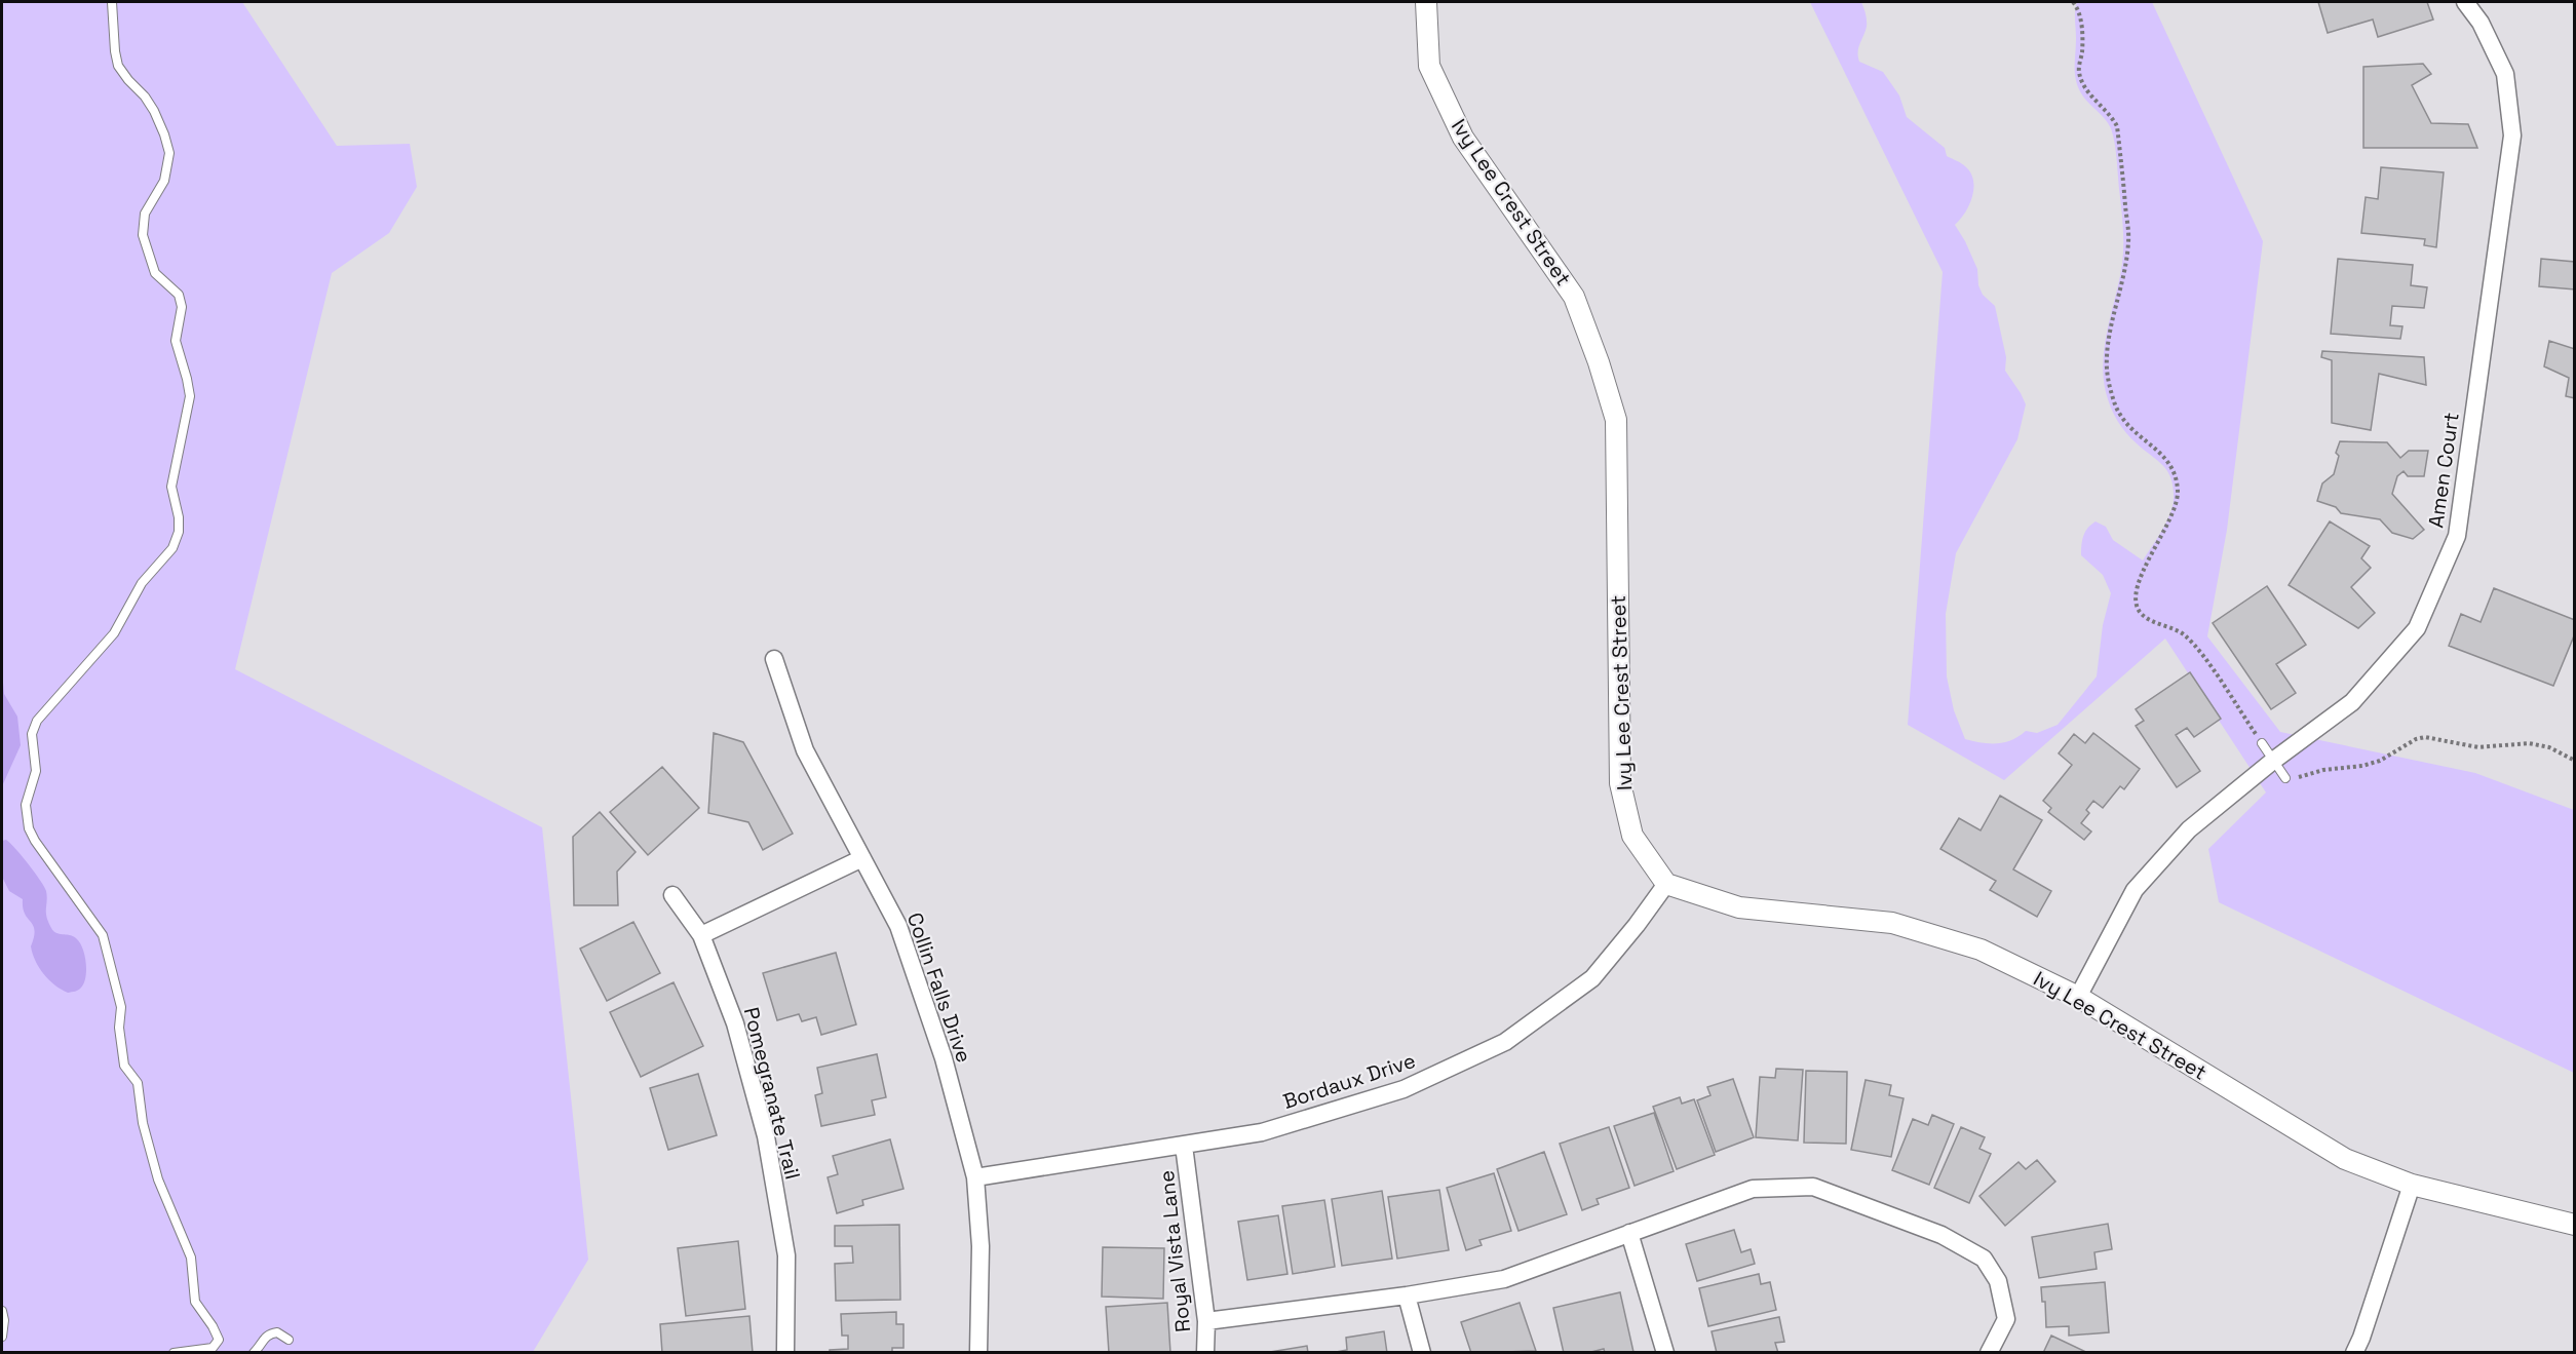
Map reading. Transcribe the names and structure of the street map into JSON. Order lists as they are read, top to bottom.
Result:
{
  "streets": {
    "street": [
      "Ivy Lee Crest Street",
      "Amen Court",
      "Collin Falls Drive",
      "Bordaux Drive",
      "Pomegranate Trail",
      "Royal Vista Lane"
    ]
  },
  "crossings": [
    ["Ivy Lee Crest Street", "Amen Court"],
    ["Ivy Lee Crest Street", "Bordaux Drive"],
    ["Collin Falls Drive", "Bordaux Drive"],
    ["Bordaux Drive", "Royal Vista Lane"]
  ]
}
